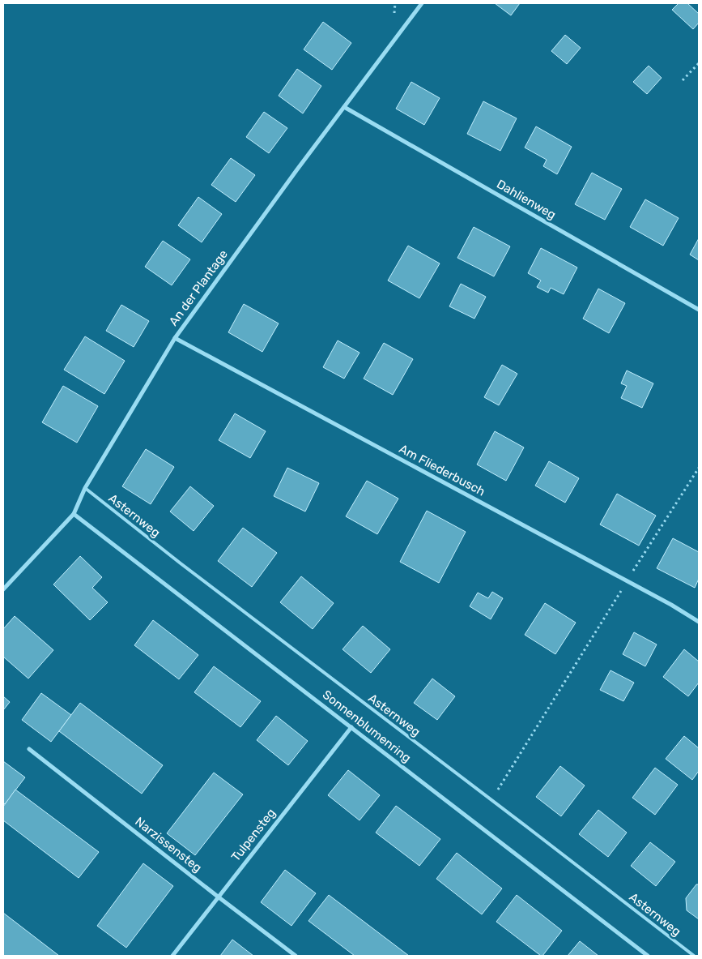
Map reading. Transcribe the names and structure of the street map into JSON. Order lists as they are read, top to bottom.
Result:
{
  "streets": {
    "street": [
      "Dahlienweg",
      "An der Plantage",
      "Am Fliederbusch",
      "Sonnenblumenring",
      "Tulpensteg",
      "Narzissensteg"
    ],
    "lane": ["Asternweg"]
  },
  "crossings": [
    ["Dahlienweg", "An der Plantage"],
    ["An der Plantage", "Am Fliederbusch"],
    ["An der Plantage", "Asternweg"],
    ["An der Plantage", "Sonnenblumenring"],
    ["Sonnenblumenring", "Tulpensteg"],
    ["Tulpensteg", "Narzissensteg"]
  ]
}
